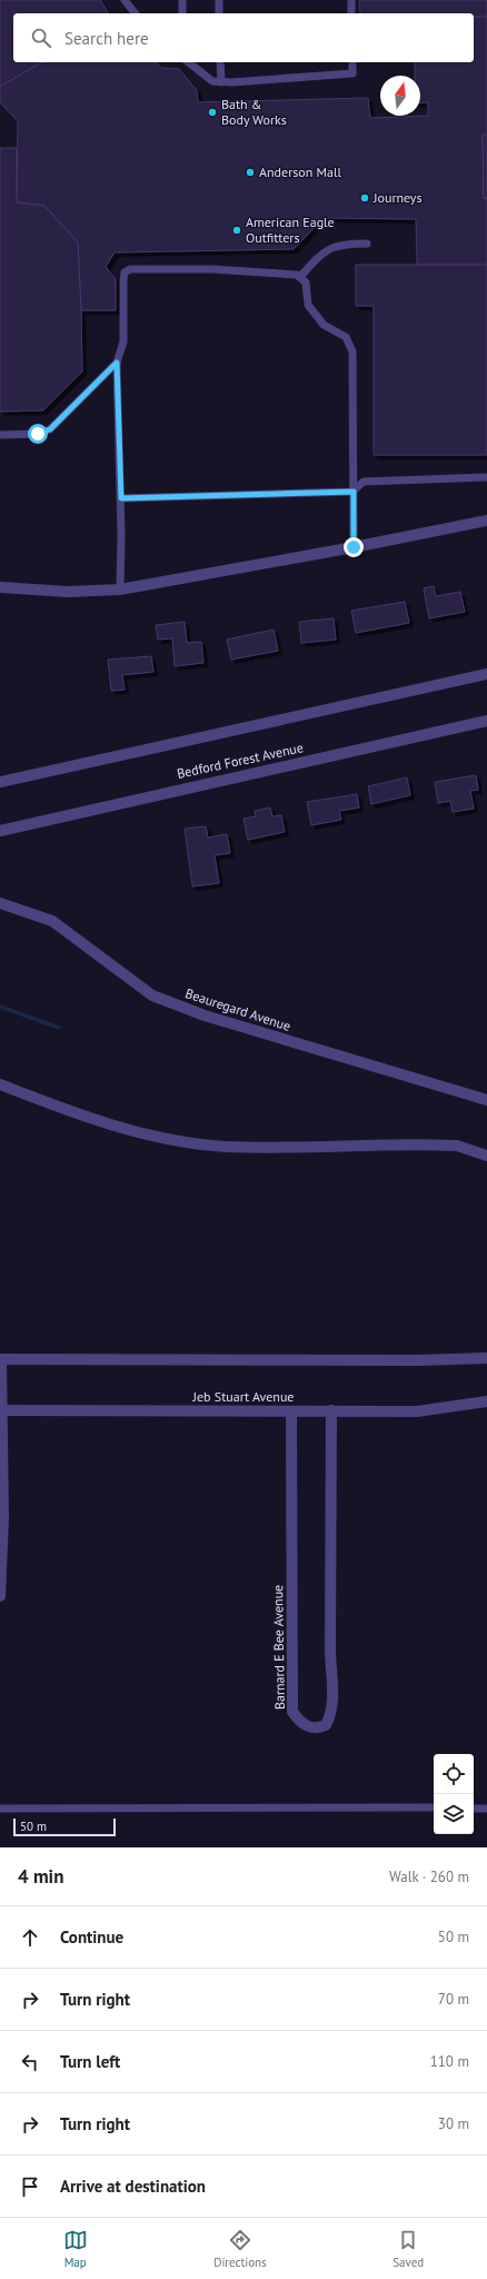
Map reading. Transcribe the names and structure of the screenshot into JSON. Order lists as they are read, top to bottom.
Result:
{
  "streets": {
    "street": [
      "Bedford Forest Avenue",
      "Beauregard Avenue",
      "Jeb Stuart Avenue",
      "Barnard E Bee Avenue"
    ]
  },
  "crossings": [
    ["Jeb Stuart Avenue", "Barnard E Bee Avenue"]
  ],
  "places": [
    "Bath & Body Works",
    "Anderson Mall",
    "Journeys",
    "American Eagle Outfitters"
  ],
  "scale_bar": "50 m",
  "north": "top",
  "page": {
    "search": "Search here",
    "scale": "50 m",
    "heading": ["4 min", "Walk · 260 m"],
    "list": [
      ["Continue", "50 m"],
      ["Turn right", "70 m"],
      ["Turn left", "110 m"],
      ["Turn right", "30 m"],
      "Arrive at destination"
    ],
    "nav": ["Map", "Directions", "Saved"]
  }
}
